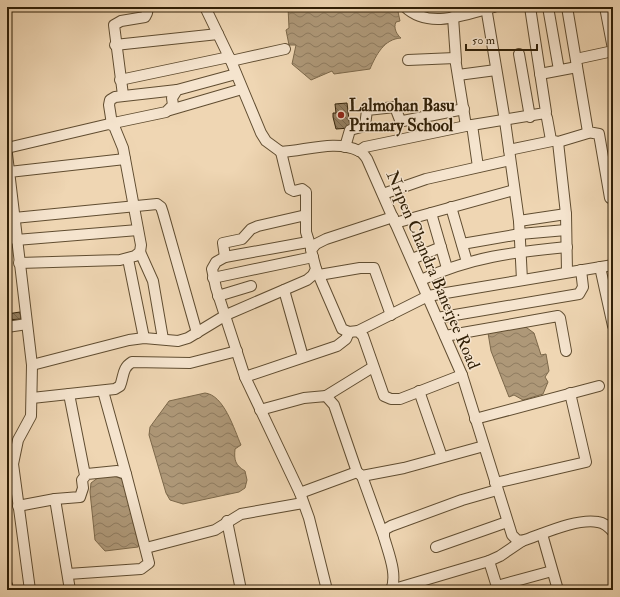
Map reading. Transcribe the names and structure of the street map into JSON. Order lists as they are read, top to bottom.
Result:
{
  "streets": {
    "street": ["Nripen Chandra Banerjee Road"]
  },
  "places": ["Lalmohan Basu Primary School"],
  "scale_bar": "50 m"
}
